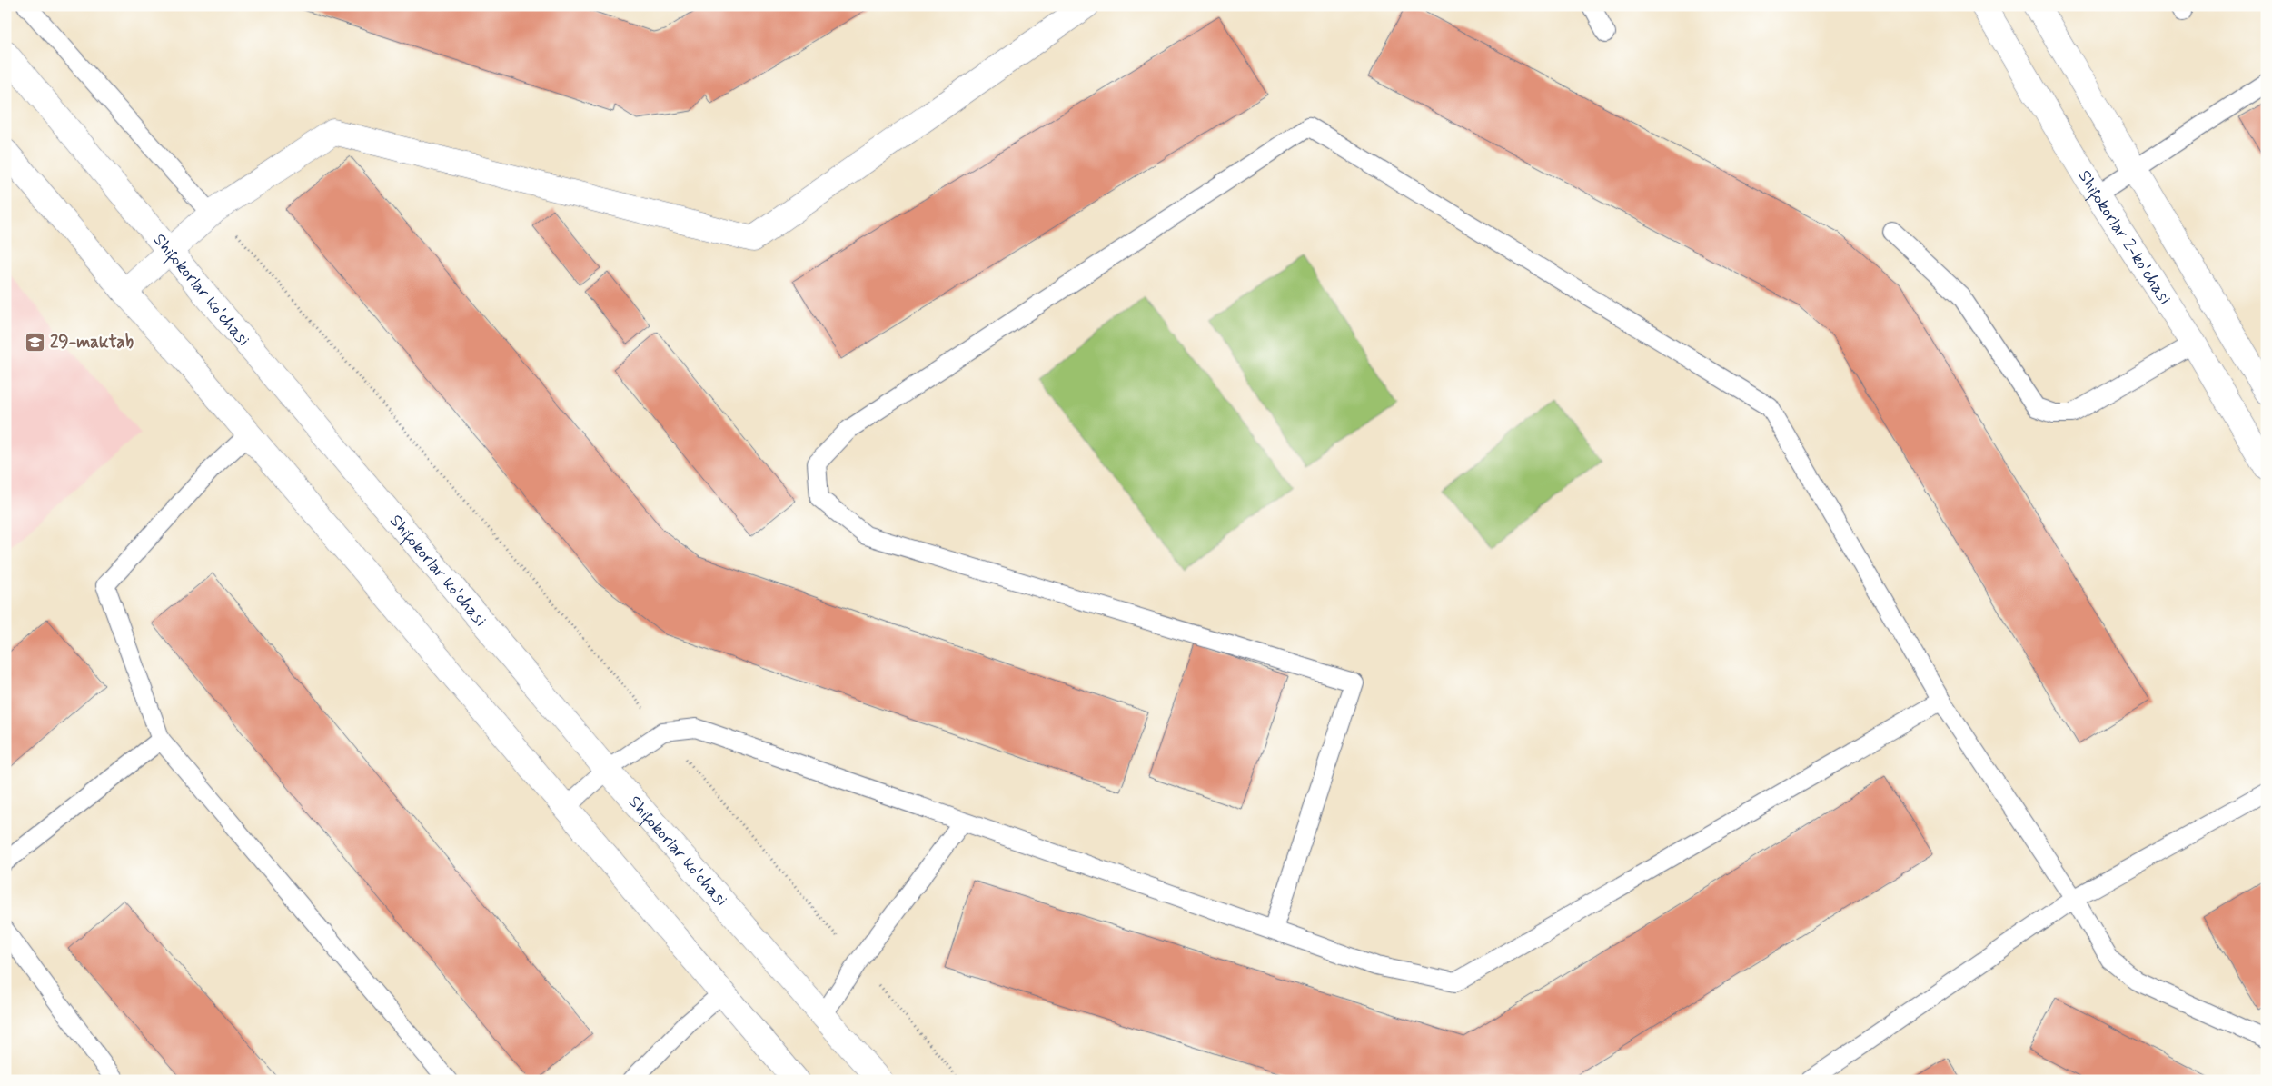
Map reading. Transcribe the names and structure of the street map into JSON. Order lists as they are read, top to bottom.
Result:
{
  "streets": {
    "main road": ["Shifokorlar 2-ko'chasi", "Shifokorlar ko'chasi"]
  },
  "places": {
    "school or university": ["29-maktab"]
  }
}
